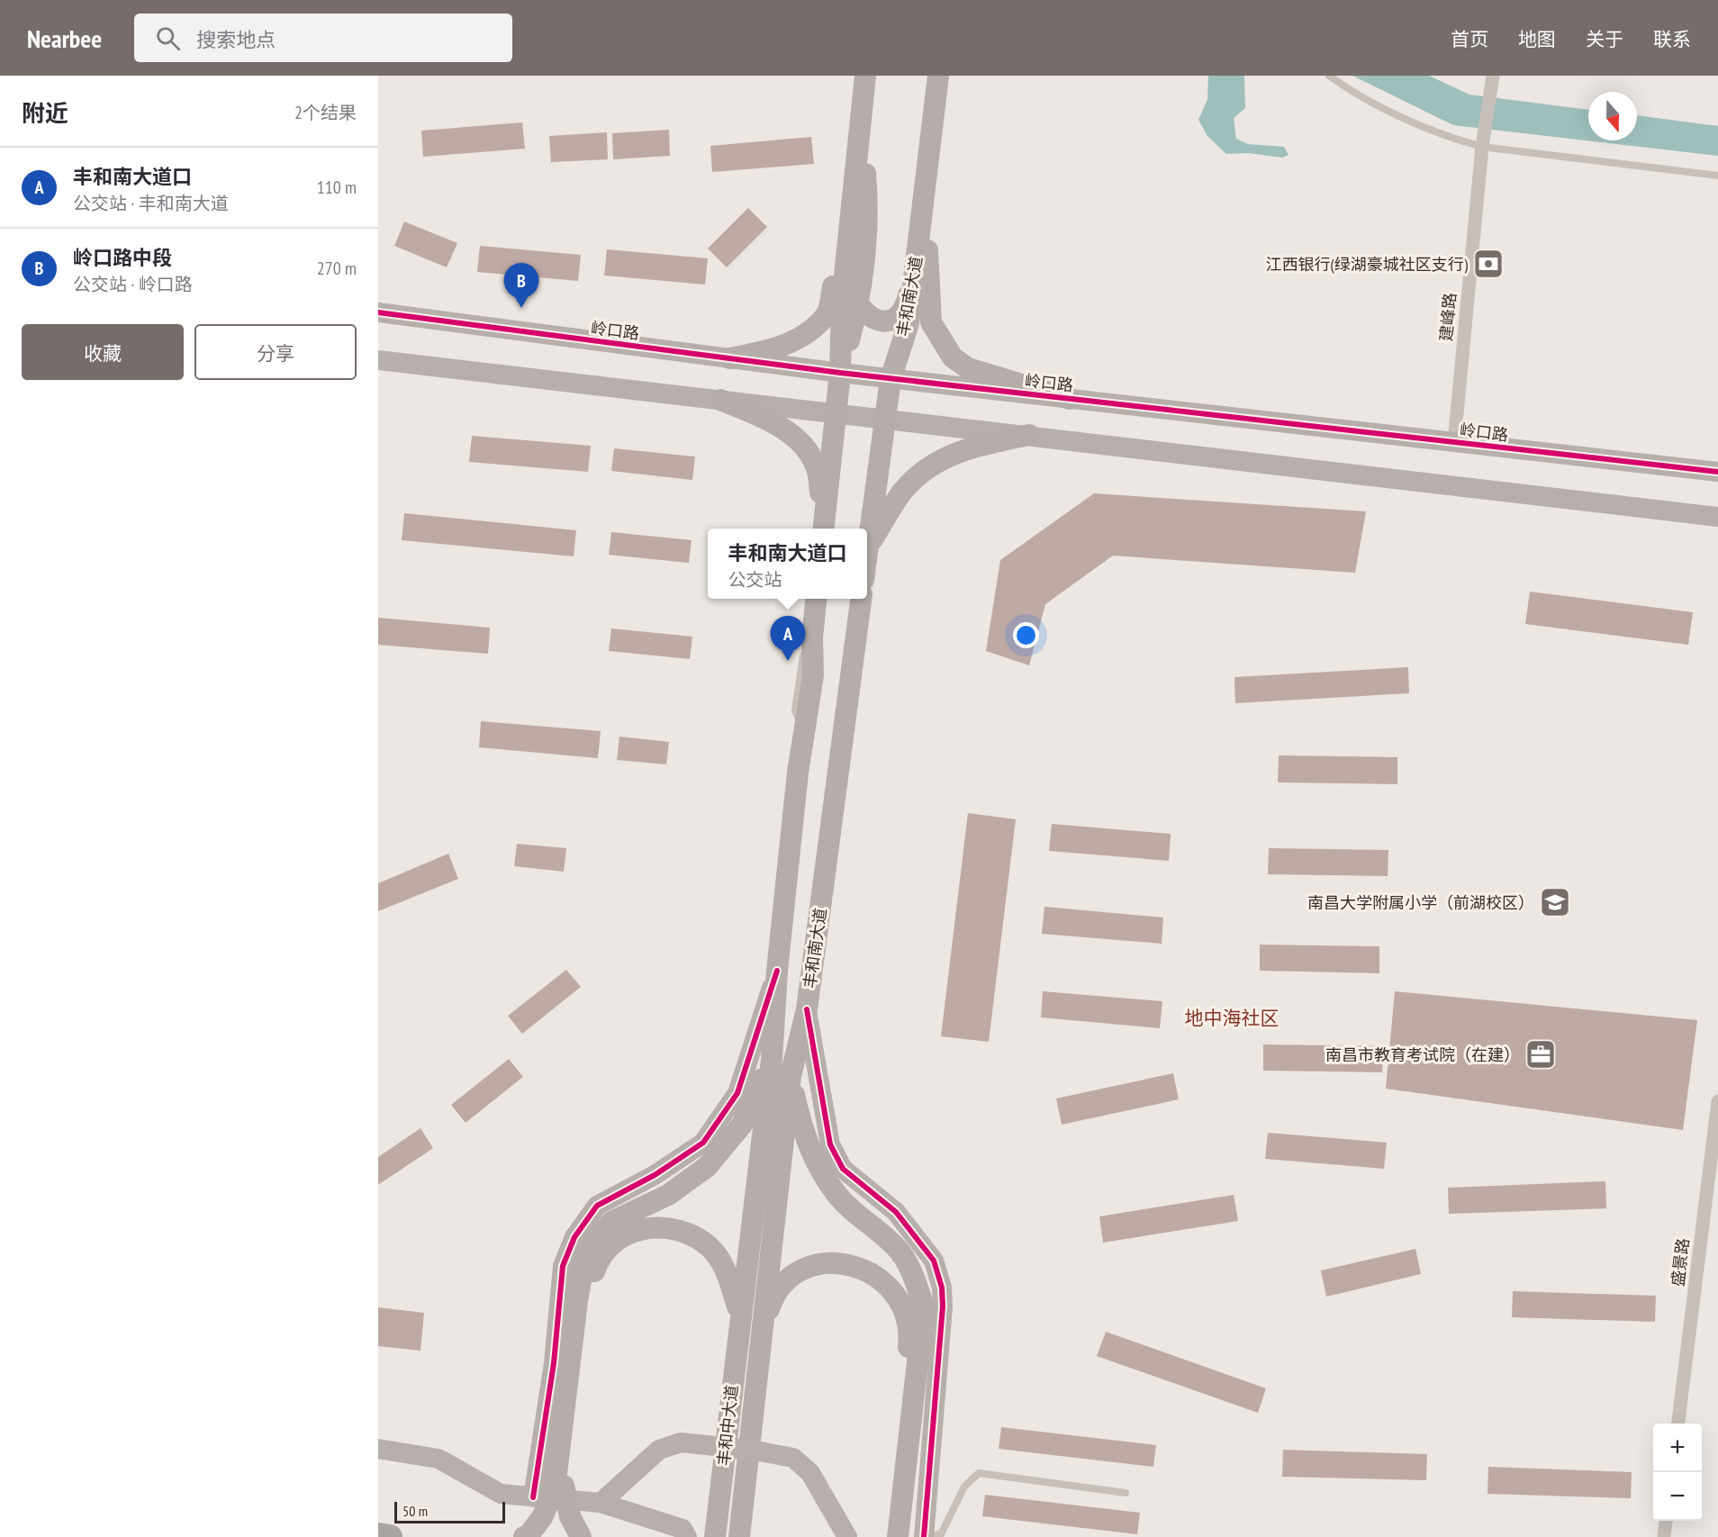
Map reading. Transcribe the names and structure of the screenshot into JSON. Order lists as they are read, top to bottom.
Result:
{
  "streets": {
    "main road": ["丰和南大道", "丰和中大道"],
    "street": ["建峰路", "岭口路", "盛景路"]
  },
  "crossings": [
    ["丰和南大道", "岭口路"],
    ["丰和南大道", "丰和中大道"],
    ["建峰路", "岭口路"]
  ],
  "districts": ["地中海社区"],
  "places": {
    "bank": ["江西银行(绿湖豪城社区支行)"],
    "school or university": ["南昌大学附属小学（前湖校区）"],
    "office": ["南昌市教育考试院（在建）"]
  },
  "scale_bar": "50 m",
  "north": "bottom",
  "page": {
    "header": "Nearbee",
    "search": "搜索地点",
    "nav": [
      "首页",
      "地图",
      "关于",
      "联系"
    ],
    "heading": ["附近", "2个结果"],
    "list": [
      {
        "mark": "A",
        "name": "丰和南大道口",
        "note": "公交站 · 丰和南大道",
        "value": "110 m"
      },
      {
        "mark": "B",
        "name": "岭口路中段",
        "note": "公交站 · 岭口路",
        "value": "270 m"
      }
    ],
    "pins": ["B", "A"],
    "buttons": ["收藏", "分享"],
    "popup": ["丰和南大道口", "公交站"],
    "map_buttons": ["+", "−"],
    "scale": "50 m"
  }
}
